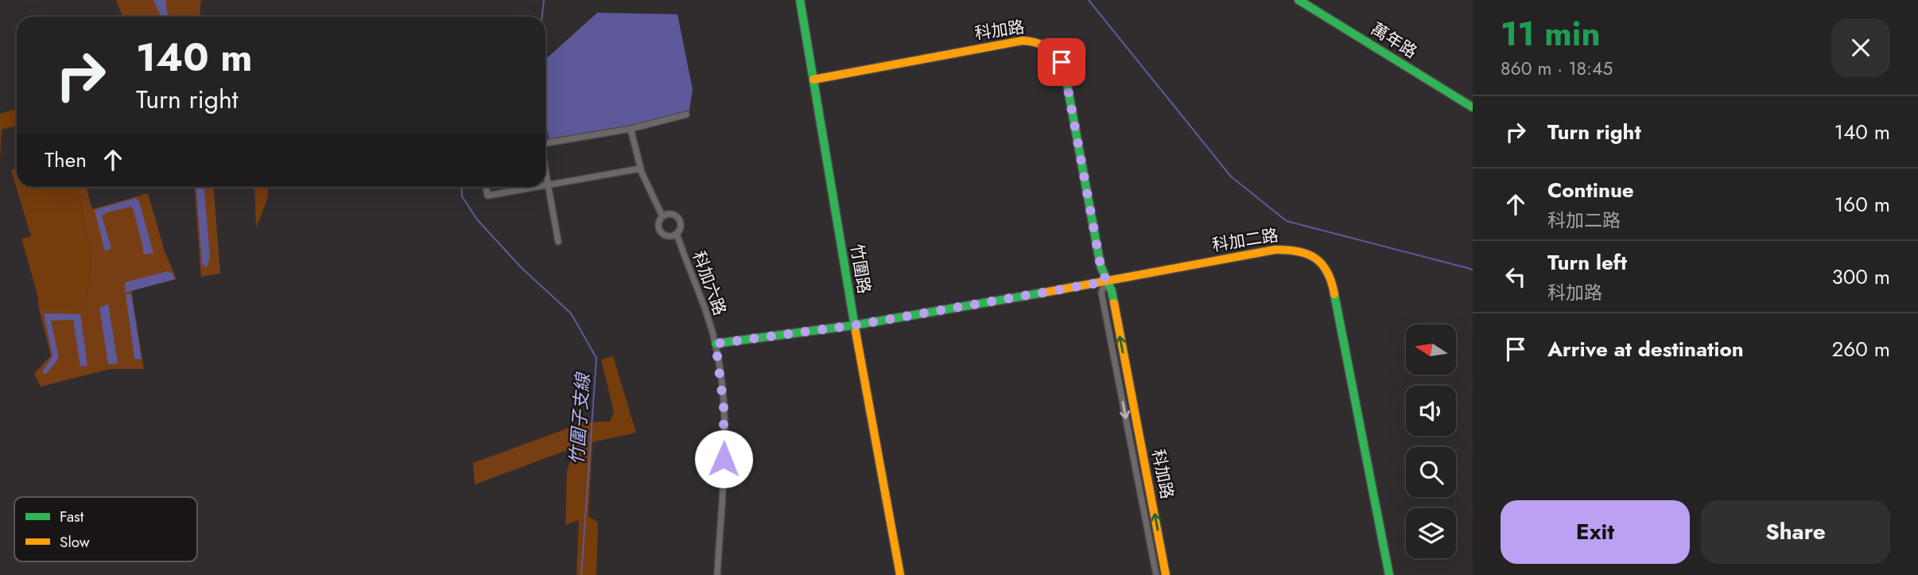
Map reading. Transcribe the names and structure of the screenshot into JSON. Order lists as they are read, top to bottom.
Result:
{
  "streets": {
    "street": [
      "科加路",
      "萬年路",
      "科加二路",
      "竹圍路",
      "科加六路"
    ]
  },
  "crossings": [
    ["科加路", "科加二路"],
    ["科加路", "竹圍路"],
    ["科加二路", "竹圍路"],
    ["科加二路", "科加六路"]
  ],
  "water": ["竹圍子支線"],
  "legend": ["Fast", "Slow"],
  "north": "left",
  "page": {
    "heading": ["11 min", "860 m · 18:45"],
    "turn": ["140 m", "Turn right"],
    "list": [
      {
        "name": "Turn right",
        "value": "140 m"
      },
      {
        "name": "Continue",
        "note": "科加二路",
        "value": "160 m"
      },
      {
        "name": "Turn left",
        "note": "科加路",
        "value": "300 m"
      },
      {
        "name": "Arrive at destination",
        "value": "260 m"
      }
    ],
    "then": "Then",
    "buttons": ["Exit", "Share"]
  }
}
